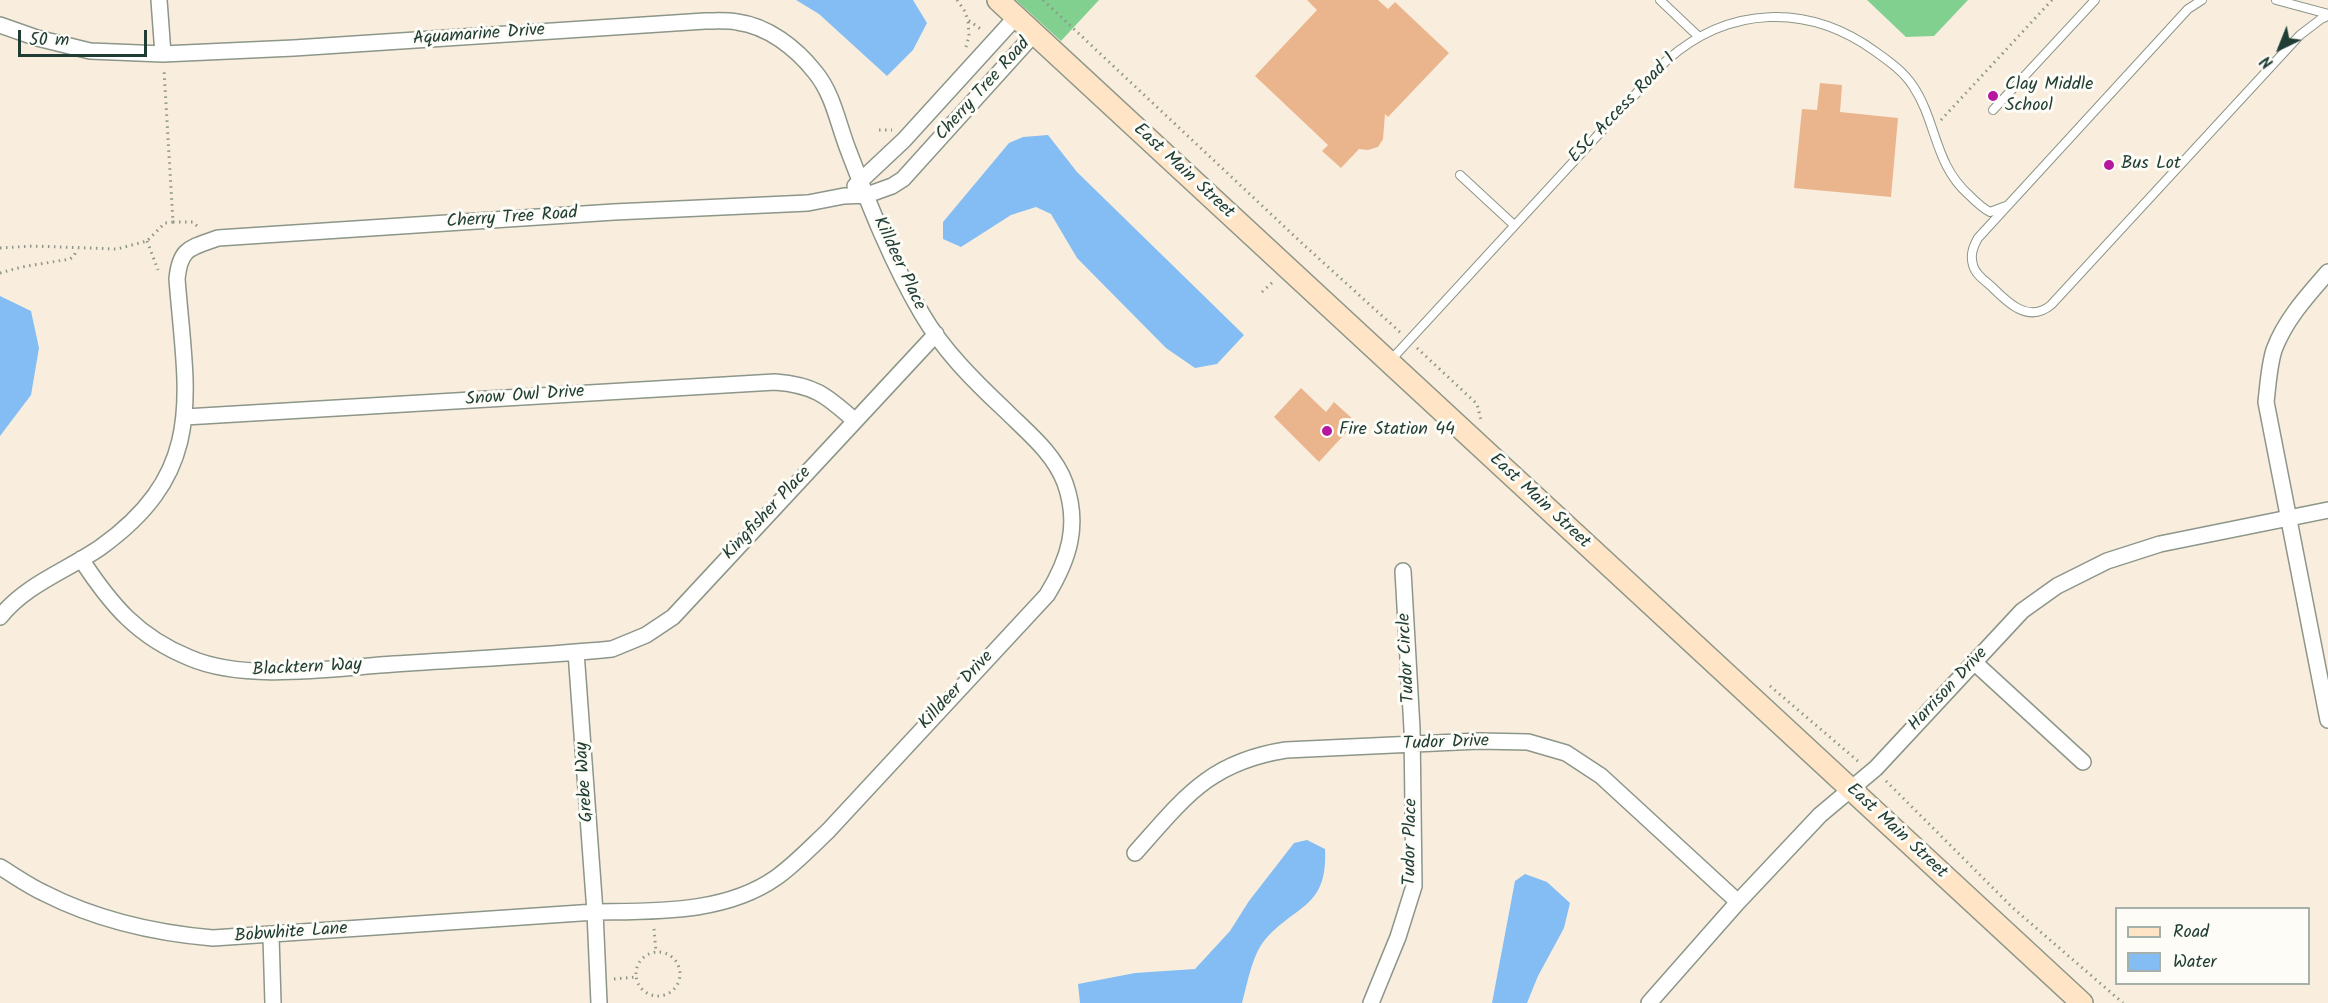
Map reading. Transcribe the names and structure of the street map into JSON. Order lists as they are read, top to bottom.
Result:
{
  "streets": {
    "main road": ["East Main Street"],
    "street": [
      "Aquamarine Drive",
      "Cherry Tree Road",
      "Killdeer Place",
      "Snow Owl Drive",
      "Kingfisher Place",
      "Tudor Circle",
      "Blacktern Way",
      "Harrison Drive",
      "Killdeer Drive",
      "Tudor Drive",
      "Grebe Way",
      "Tudor Place",
      "Bobwhite Lane"
    ],
    "lane": ["ESC Access Road 1"]
  },
  "crossings": [
    ["Aquamarine Drive", "Cherry Tree Road"],
    ["Aquamarine Drive", "Killdeer Place"],
    ["Cherry Tree Road", "East Main Street"],
    ["Cherry Tree Road", "Killdeer Place"],
    ["Cherry Tree Road", "Snow Owl Drive"],
    ["ESC Access Road 1", "East Main Street"],
    ["East Main Street", "Harrison Drive"],
    ["Killdeer Place", "Kingfisher Place"],
    ["Killdeer Place", "Killdeer Drive"],
    ["Snow Owl Drive", "Kingfisher Place"],
    ["Kingfisher Place", "Blacktern Way"],
    ["Kingfisher Place", "Killdeer Drive"],
    ["Kingfisher Place", "Grebe Way"],
    ["Tudor Circle", "Tudor Drive"],
    ["Tudor Circle", "Tudor Place"],
    ["Blacktern Way", "Grebe Way"],
    ["Harrison Drive", "Tudor Drive"],
    ["Killdeer Drive", "Grebe Way"],
    ["Killdeer Drive", "Bobwhite Lane"],
    ["Tudor Drive", "Tudor Place"],
    ["Grebe Way", "Bobwhite Lane"]
  ],
  "places": ["Clay Middle School", "Bus Lot", "Fire Station 44"],
  "legend": ["Road", "Water"],
  "scale_bar": "50 m",
  "north": "bottom left"
}
